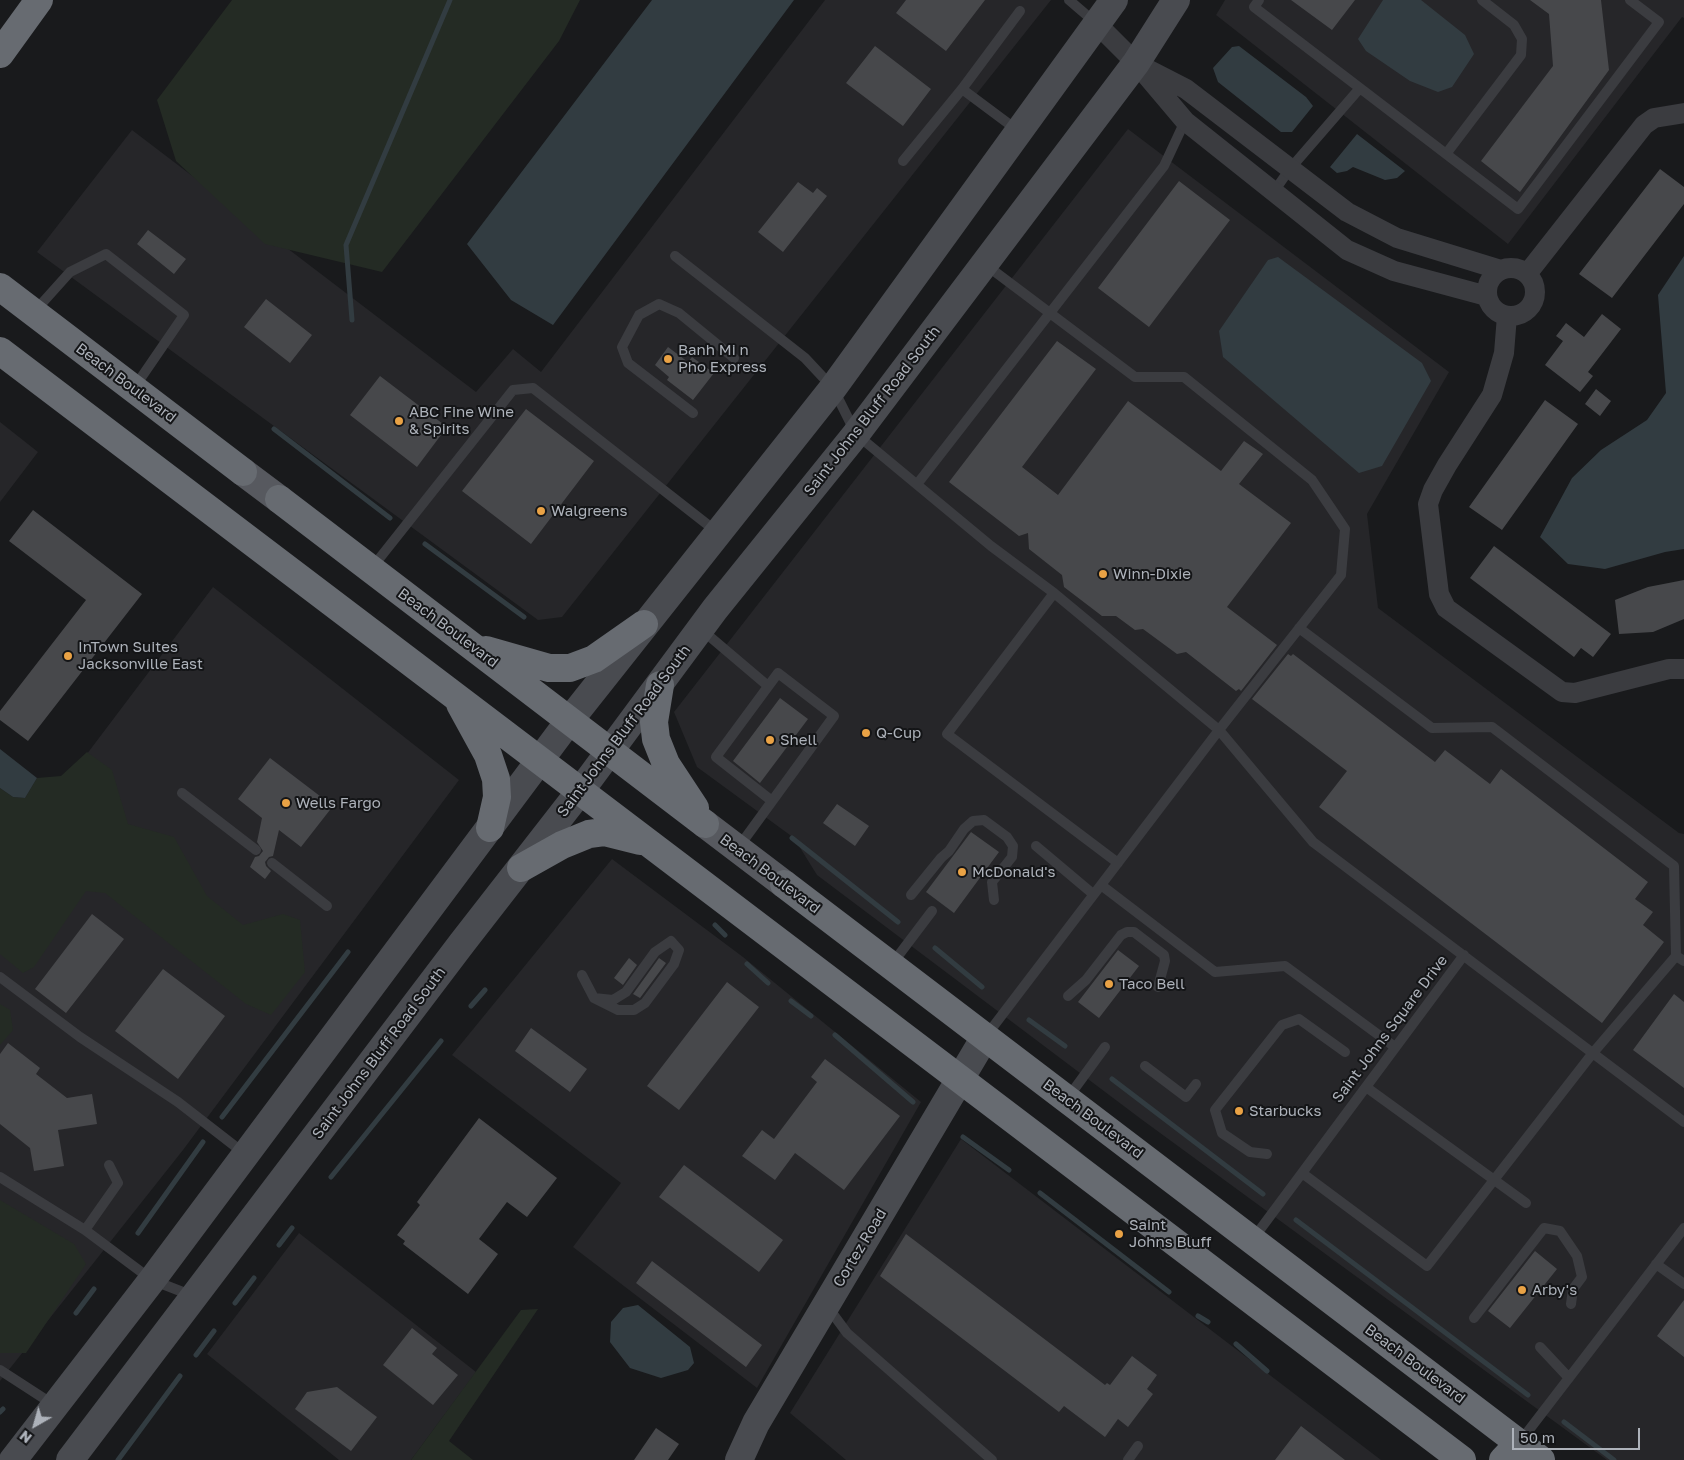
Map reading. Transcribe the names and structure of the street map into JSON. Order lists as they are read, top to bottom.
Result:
{
  "streets": {
    "highway": ["Beach Boulevard"],
    "main road": ["Saint Johns Bluff Road South", "Cortez Road"],
    "lane": ["Saint Johns Square Drive"]
  },
  "crossings": [
    ["Beach Boulevard", "Saint Johns Bluff Road South"],
    ["Beach Boulevard", "Saint Johns Square Drive"],
    ["Beach Boulevard", "Cortez Road"]
  ],
  "places": [
    "Banh Mi n Pho Express",
    "ABC Fine Wine & Spirits",
    "Walgreens",
    "Winn-Dixie",
    "InTown Suites Jacksonville East",
    "Q-Cup",
    "Shell",
    "Wells Fargo",
    "McDonald's",
    "Taco Bell",
    "Starbucks",
    "Saint Johns Bluff",
    "Arby's"
  ],
  "scale_bar": "50 m",
  "north": "bottom left"
}
